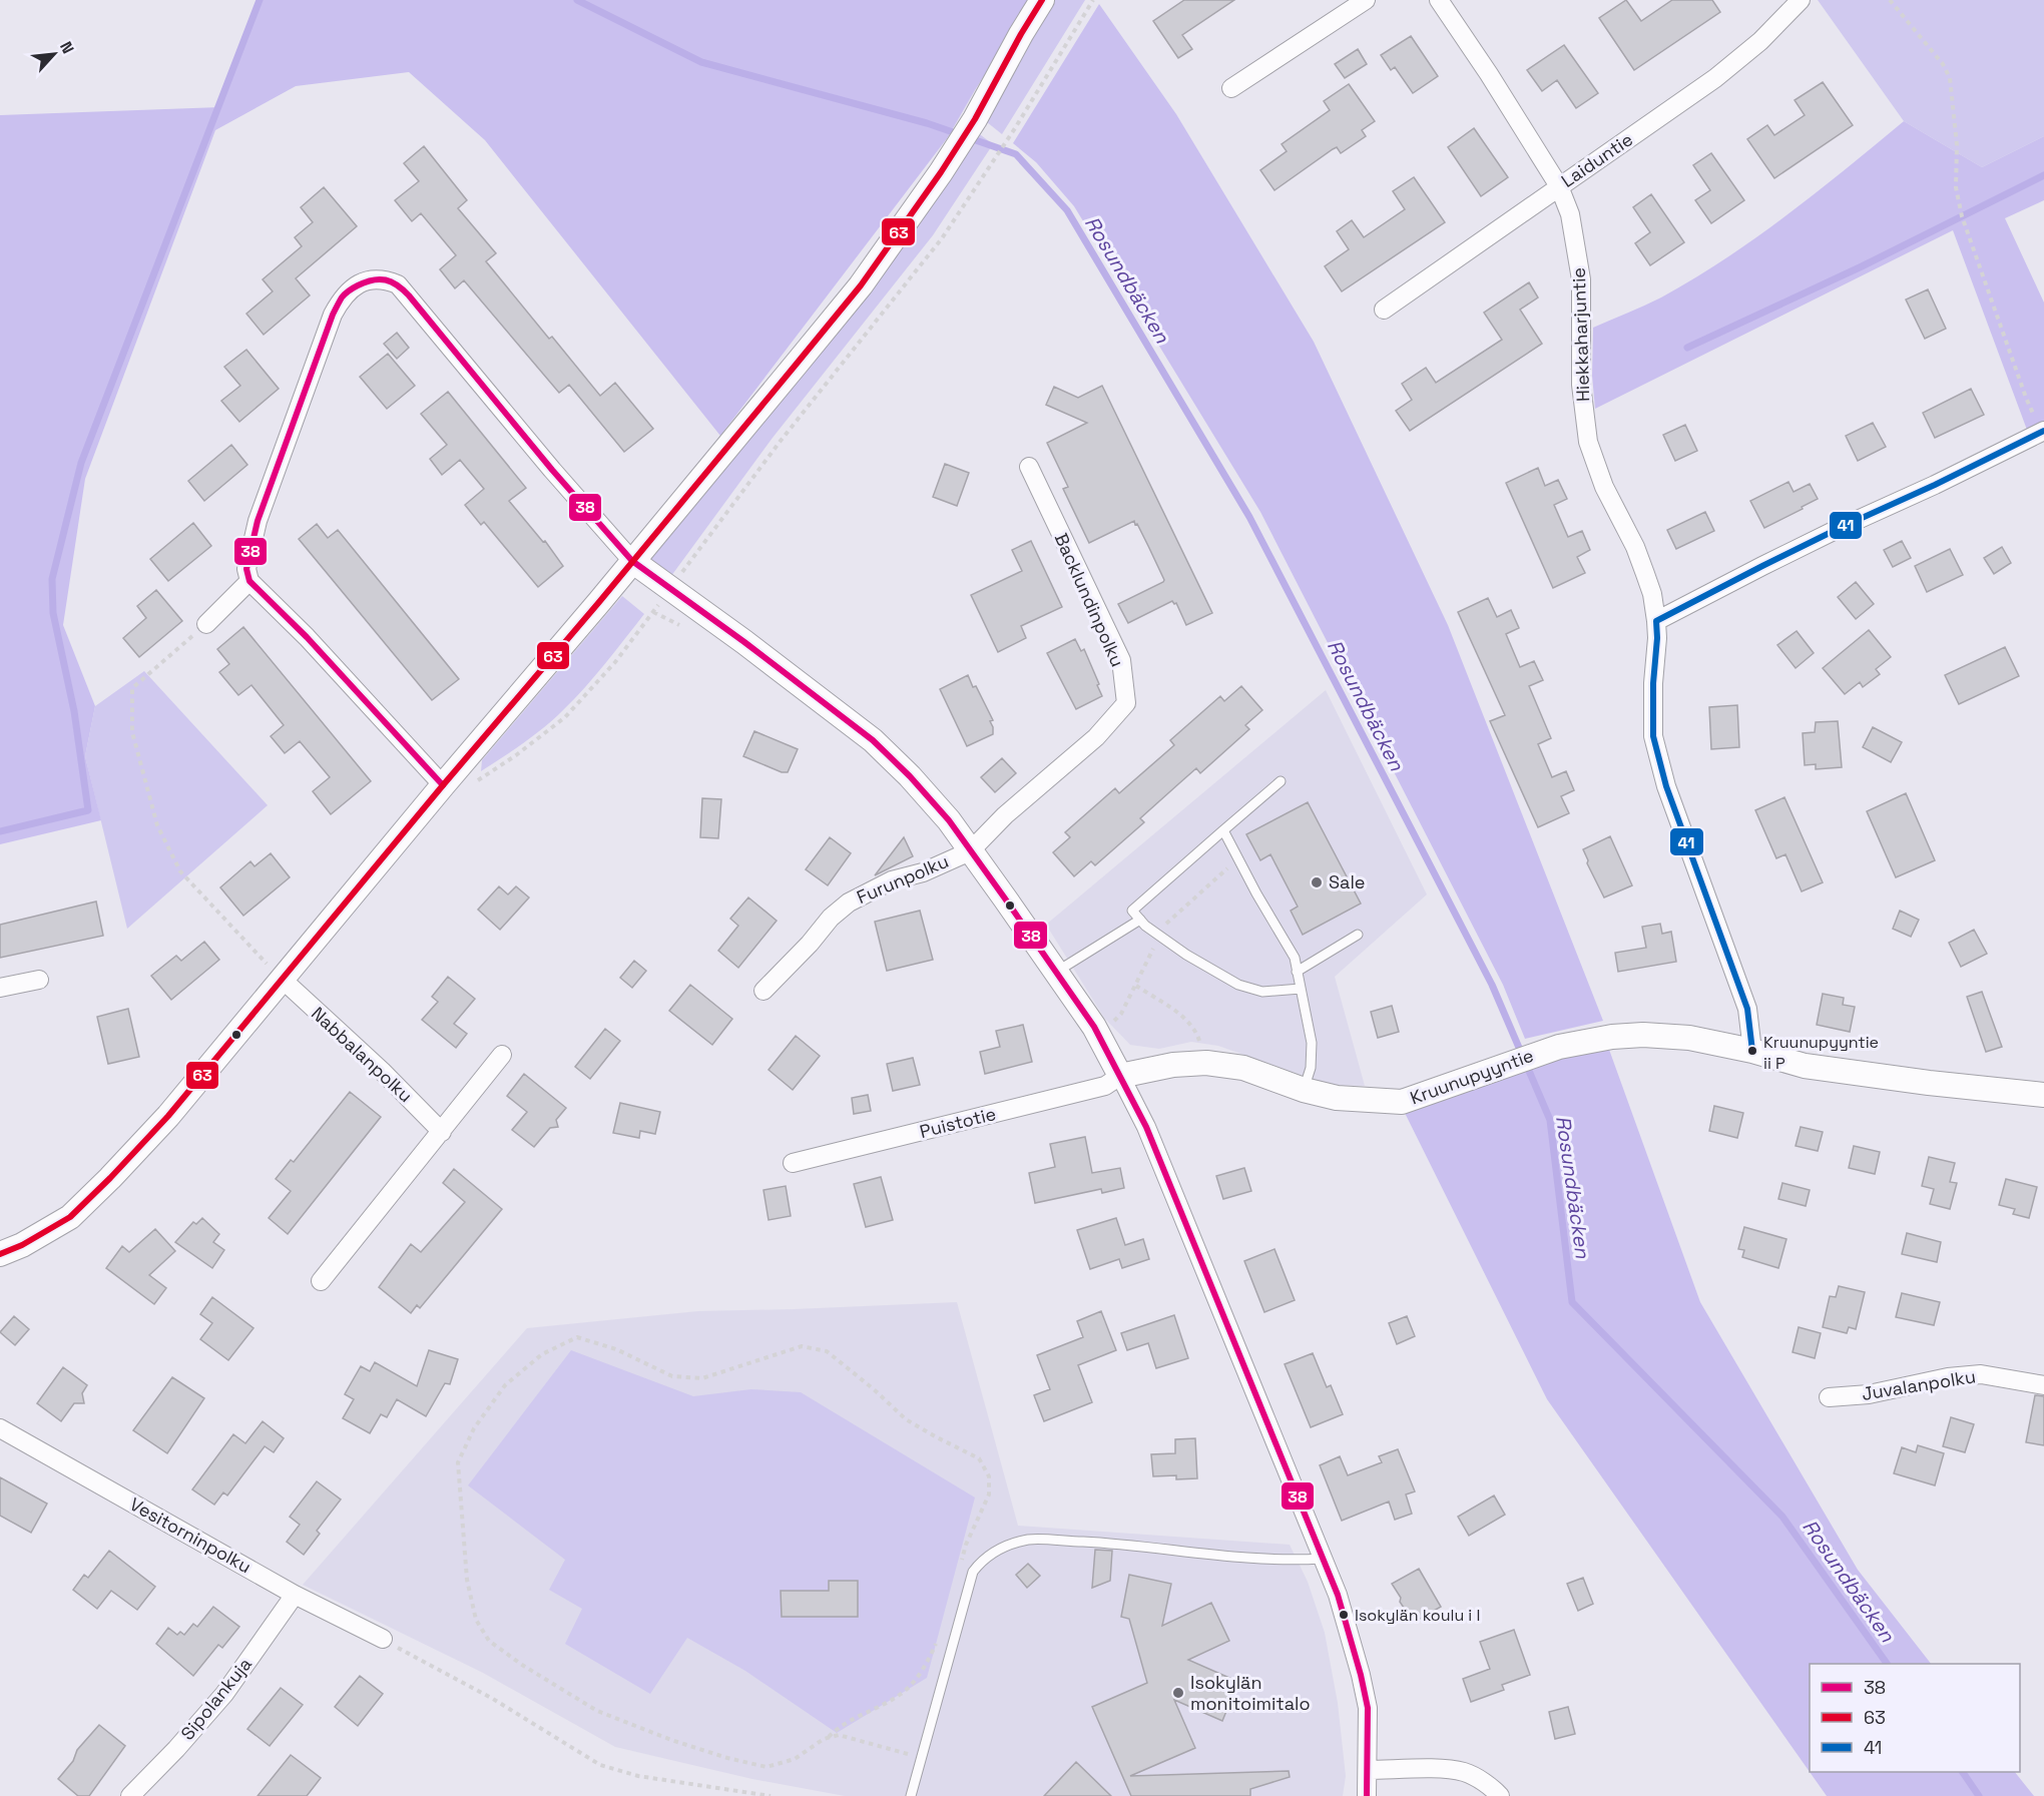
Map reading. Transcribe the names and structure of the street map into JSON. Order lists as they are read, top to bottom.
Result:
{
  "streets": {
    "street": [
      "Laiduntie",
      "Hiekkaharjuntie",
      "Backlundinpolku",
      "Furunpolku",
      "Nabbalanpolku",
      "Kruunupyyntie",
      "Puistotie",
      "Juvalanpolku",
      "Vesitorninpolku",
      "Sipolankuja"
    ]
  },
  "crossings": [
    ["Laiduntie", "Hiekkaharjuntie"],
    ["Hiekkaharjuntie", "Kruunupyyntie"],
    ["Backlundinpolku", "Furunpolku"],
    ["Kruunupyyntie", "Puistotie"],
    ["Vesitorninpolku", "Sipolankuja"]
  ],
  "water": ["Rosundbäcken"],
  "places": [
    "Sale",
    "Kruunupyyntie ii P",
    "Isokylän koulu i I",
    "Isokylän monitoimitalo"
  ],
  "lines": ["transit line 63", "transit line 38", "transit line 41"],
  "legend": ["38", "63", "41"],
  "north": "top right"
}
